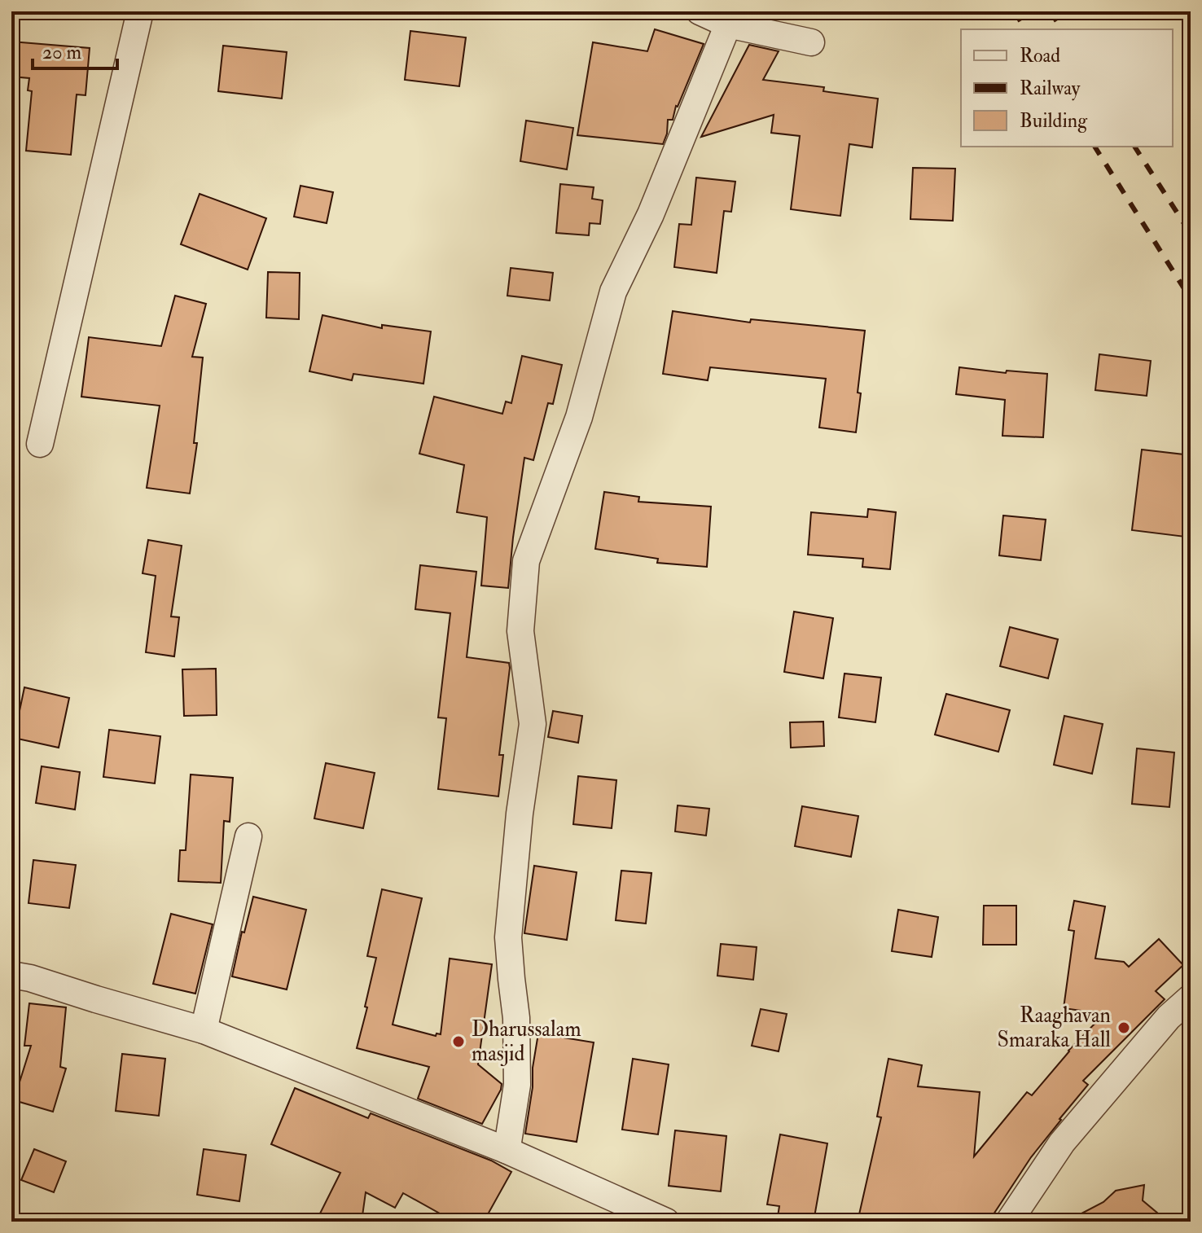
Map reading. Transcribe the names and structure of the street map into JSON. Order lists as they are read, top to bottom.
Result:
{
  "places": ["Raaghavan Smaraka Hall", "Dharussalam masjid"],
  "legend": ["Road", "Railway", "Building"],
  "scale_bar": "20 m"
}
